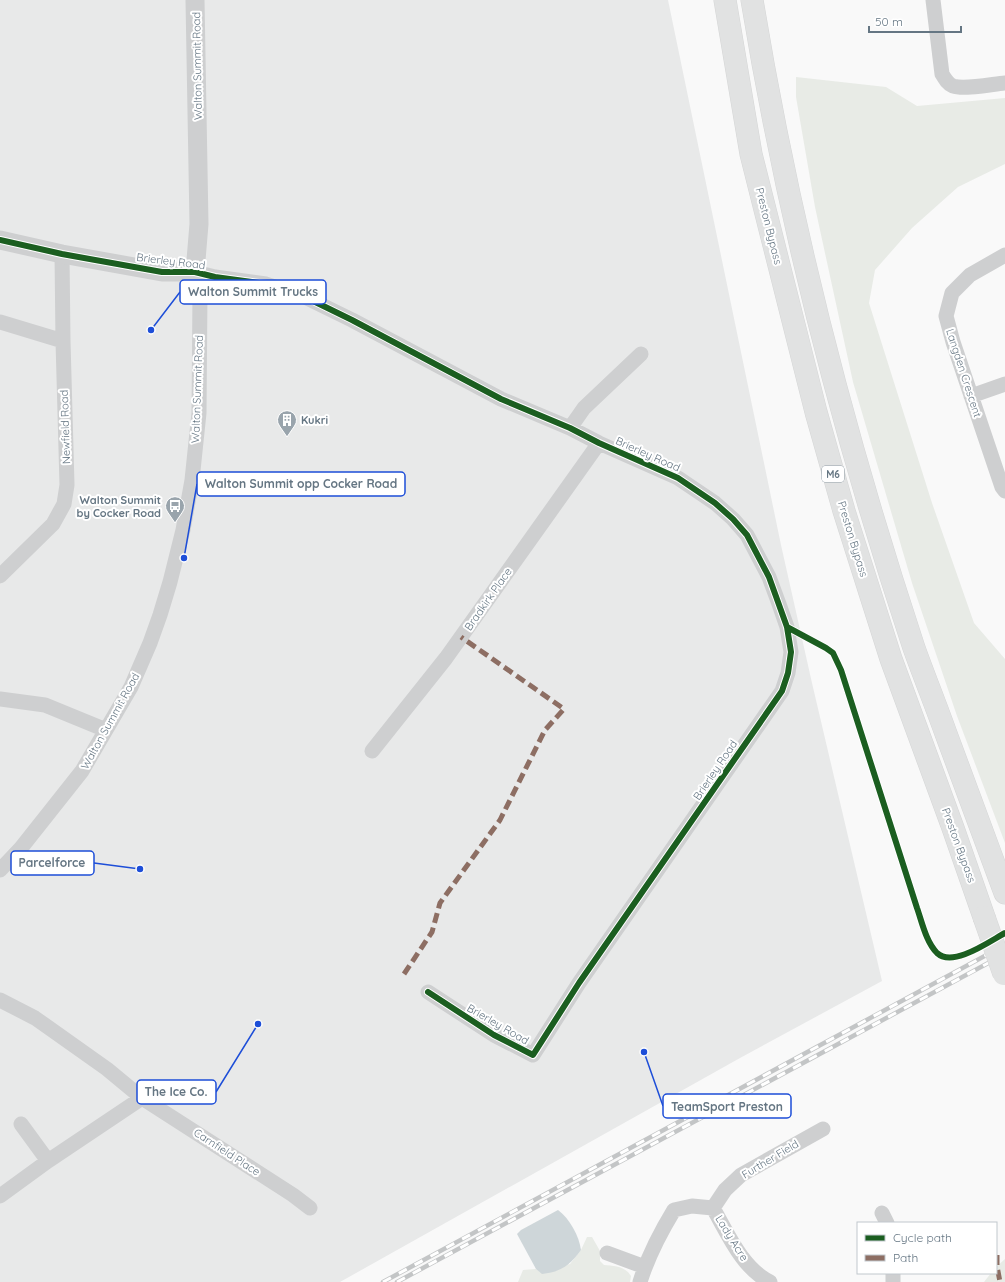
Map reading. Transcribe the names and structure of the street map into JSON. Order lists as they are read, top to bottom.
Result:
{
  "streets": {
    "highway": ["Preston Bypass", "M6"],
    "street": [
      "Walton Summit Road",
      "Brierley Road",
      "Langden Crescent",
      "Newfield Road",
      "Bradkirk Place",
      "Carnfield Place",
      "Further Field",
      "Lady Acre"
    ]
  },
  "crossings": [
    ["Walton Summit Road", "Brierley Road"],
    ["Brierley Road", "Newfield Road"],
    ["Brierley Road", "Bradkirk Place"],
    ["Further Field", "Lady Acre"]
  ],
  "places": {
    "other": [
      "Walton Summit Trucks",
      "Walton Summit opp Cocker Road",
      "Parcelforce",
      "The Ice Co.",
      "TeamSport Preston"
    ],
    "building": ["Kukri"],
    "bus stop": ["Walton Summit by Cocker Road"]
  },
  "legend": ["Cycle path", "Path"],
  "scale_bar": "50 m"
}
